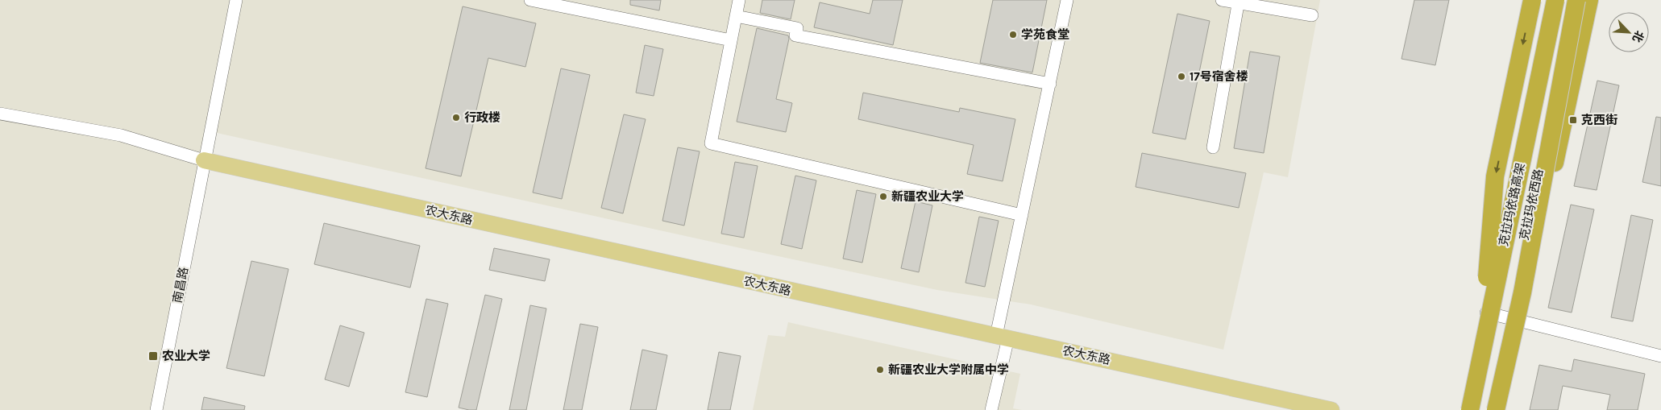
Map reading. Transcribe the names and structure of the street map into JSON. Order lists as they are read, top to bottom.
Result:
{
  "streets": {
    "highway": ["克拉玛依路高架"],
    "main road": ["克拉玛依西路", "农大东路"],
    "street": ["南昌路"]
  },
  "crossings": [
    ["克拉玛依路高架", "克拉玛依西路"],
    ["农大东路", "南昌路"]
  ],
  "places": {
    "other": [
      "学苑食堂",
      "17号宿舍楼",
      "行政楼",
      "新疆农业大学",
      "新疆农业大学附属中学"
    ],
    "transit": ["克西街", "农业大学"]
  },
  "north": "bottom right"
}
